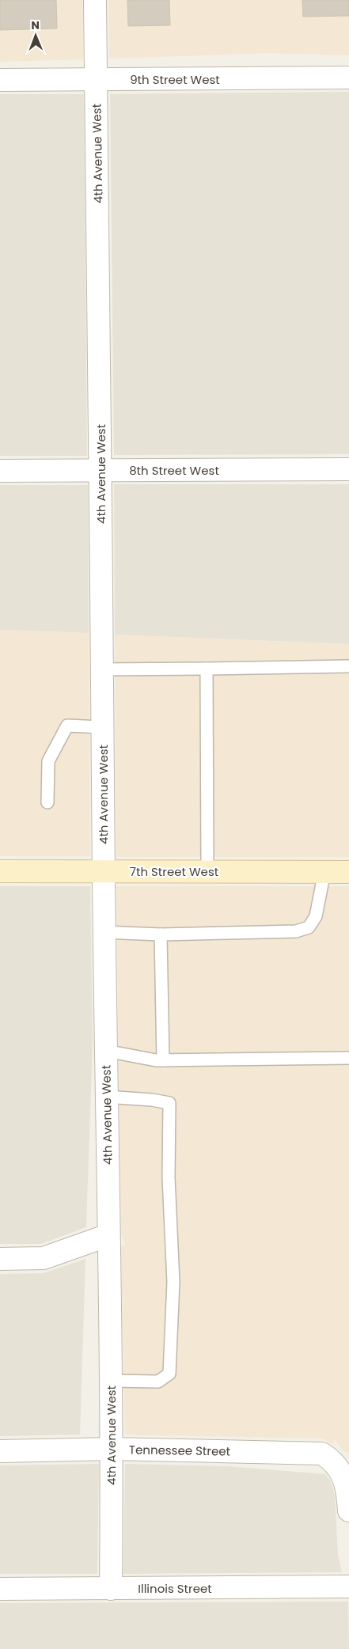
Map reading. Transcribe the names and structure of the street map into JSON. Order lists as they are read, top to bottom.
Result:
{
  "streets": {
    "street": [
      "9th Street West",
      "4th Avenue West",
      "8th Street West",
      "7th Street West",
      "Tennessee Street",
      "Illinois Street"
    ]
  },
  "crossings": [
    ["9th Street West", "4th Avenue West"],
    ["4th Avenue West", "8th Street West"],
    ["4th Avenue West", "7th Street West"],
    ["4th Avenue West", "Tennessee Street"],
    ["4th Avenue West", "Illinois Street"]
  ],
  "north": "top"
}
